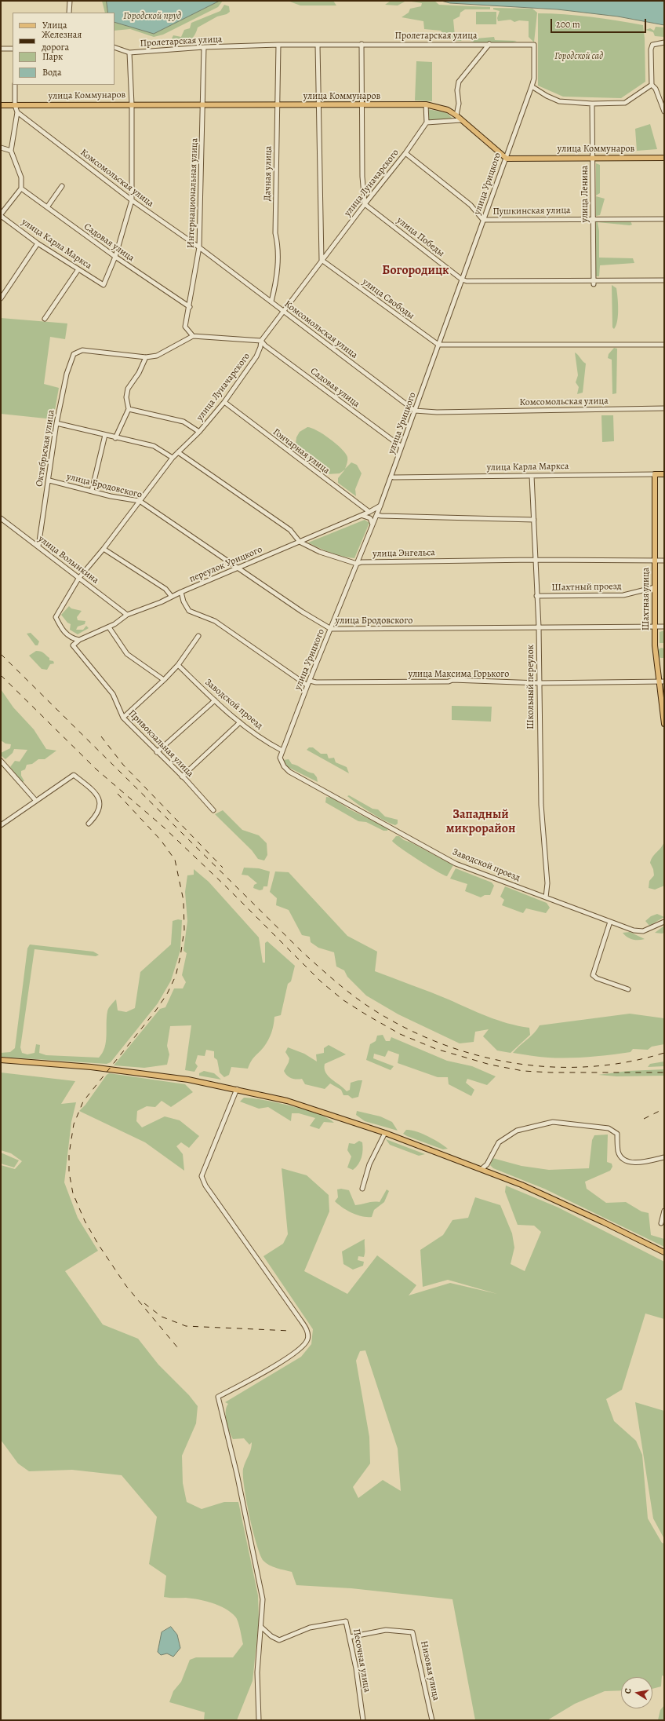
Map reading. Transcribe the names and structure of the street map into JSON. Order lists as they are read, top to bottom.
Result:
{
  "streets": {
    "main road": ["улица Коммунаров", "улица Карла Маркса", "Шахтная улица"],
    "street": [
      "Пролетарская улица",
      "Дачная улица",
      "Комсомольская улица",
      "улица Луначарского",
      "улица Урицкого",
      "Интернациональная улица",
      "улица Ленина",
      "Пушкинская улица",
      "улица Победы",
      "Садовая улица",
      "улица Свободы",
      "Октябрьская улица",
      "Гончарная улица",
      "улица Бродовского",
      "улица Энгельса",
      "улица Волынкина",
      "переулок Урицкого",
      "Шахтный проезд",
      "улица Максима Горького",
      "Школьный переулок",
      "Заводской проезд",
      "Привокзальная улица",
      "Песочная улица",
      "Низовая улица"
    ]
  },
  "crossings": [
    ["Пролетарская улица", "Дачная улица"],
    ["Пролетарская улица", "улица Урицкого"],
    ["Пролетарская улица", "Интернациональная улица"],
    ["улица Коммунаров", "Дачная улица"],
    ["улица Коммунаров", "улица Урицкого"],
    ["улица Коммунаров", "Интернациональная улица"],
    ["улица Коммунаров", "улица Ленина"],
    ["Дачная улица", "Комсомольская улица"],
    ["Комсомольская улица", "улица Луначарского"],
    ["Комсомольская улица", "улица Урицкого"],
    ["Комсомольская улица", "Интернациональная улица"],
    ["улица Луначарского", "Пушкинская улица"],
    ["улица Луначарского", "улица Победы"],
    ["улица Луначарского", "Садовая улица"],
    ["улица Луначарского", "улица Свободы"],
    ["улица Луначарского", "Гончарная улица"],
    ["улица Луначарского", "улица Бродовского"],
    ["улица Луначарского", "улица Энгельса"],
    ["улица Луначарского", "улица Волынкина"],
    ["улица Луначарского", "переулок Урицкого"],
    ["улица Луначарского", "Привокзальная улица"],
    ["улица Урицкого", "Пушкинская улица"],
    ["улица Урицкого", "улица Победы"],
    ["улица Урицкого", "Садовая улица"],
    ["улица Урицкого", "улица Карла Маркса"],
    ["улица Урицкого", "улица Свободы"],
    ["улица Урицкого", "улица Бродовского"],
    ["улица Урицкого", "улица Энгельса"],
    ["улица Урицкого", "переулок Урицкого"],
    ["улица Урицкого", "улица Максима Горького"],
    ["улица Урицкого", "Заводской проезд"],
    ["Интернациональная улица", "Садовая улица"],
    ["улица Ленина", "Пушкинская улица"],
    ["Садовая улица", "улица Карла Маркса"],
    ["улица Карла Маркса", "Шахтная улица"],
    ["улица Карла Маркса", "Школьный переулок"],
    ["Октябрьская улица", "улица Бродовского"],
    ["Октябрьская улица", "улица Волынкина"],
    ["Гончарная улица", "переулок Урицкого"],
    ["улица Бродовского", "переулок Урицкого"],
    ["улица Бродовского", "Шахтная улица"],
    ["улица Бродовского", "Школьный переулок"],
    ["улица Энгельса", "переулок Урицкого"],
    ["улица Энгельса", "Шахтная улица"],
    ["улица Энгельса", "Школьный переулок"],
    ["улица Волынкина", "переулок Урицкого"],
    ["переулок Урицкого", "Привокзальная улица"],
    ["Шахтный проезд", "Шахтная улица"],
    ["Шахтный проезд", "Школьный переулок"],
    ["Шахтная улица", "улица Максима Горького"],
    ["улица Максима Горького", "Школьный переулок"],
    ["Школьный переулок", "Заводской проезд"],
    ["Песочная улица", "Низовая улица"]
  ],
  "districts": ["Богородицк", "Западный микрорайон"],
  "water": ["Городской пруд"],
  "parks": ["Городской сад"],
  "legend": [
    "Улица",
    "Железная дорога",
    "Парк",
    "Вода"
  ],
  "scale_bar": "200 m",
  "north": "left"
}
